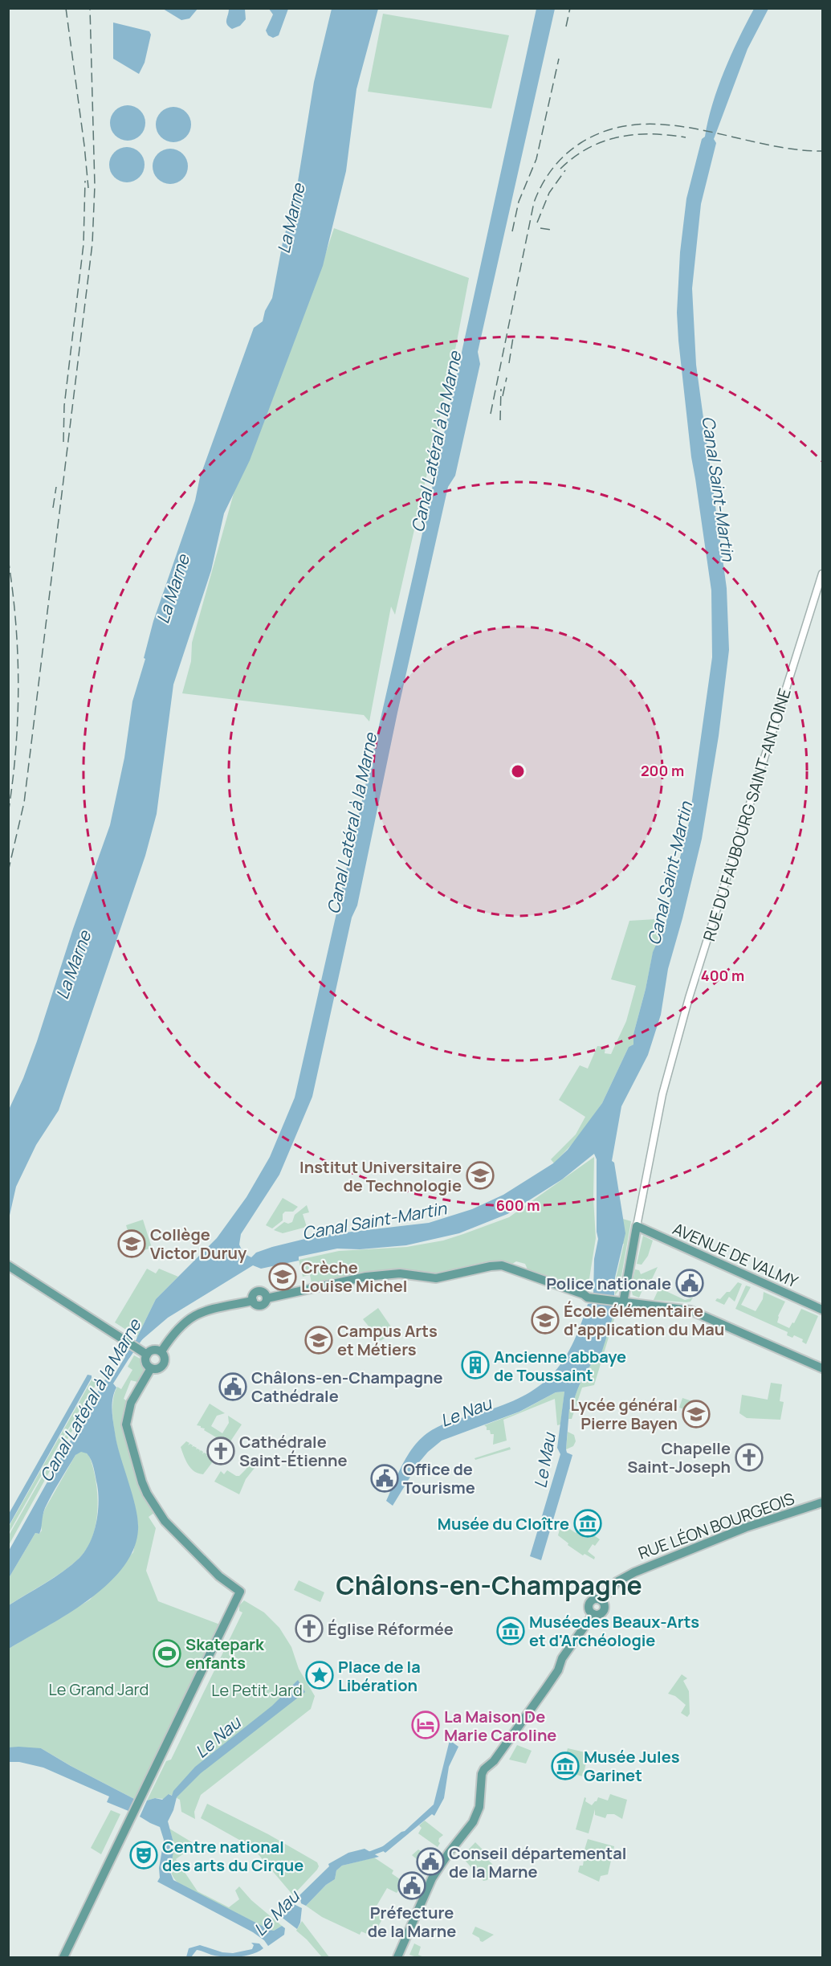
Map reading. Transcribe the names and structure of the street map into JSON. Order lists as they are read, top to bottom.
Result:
{
  "streets": {
    "main road": ["AVENUE DE VALMY", "RUE LÉON BOURGEOIS"],
    "street": ["RUE DU FAUBOURG SAINT-ANTOINE"]
  },
  "crossings": [
    ["RUE DU FAUBOURG SAINT-ANTOINE", "AVENUE DE VALMY"]
  ],
  "districts": ["Châlons-en-Champagne"],
  "water": [
    "La Marne",
    "Canal Latéral à la Marne",
    "Canal Saint-Martin",
    "Le Nau",
    "Le Mau"
  ],
  "parks": ["Le Grand Jard", "Le Petit Jard"],
  "places": {
    "school or university": [
      "Institut Universitaire de Technologie",
      "Collège Victor Duruy",
      "Crèche Louise Michel",
      "École élémentaire d'application du Mau",
      "Campus Arts et Métiers",
      "Lycée général Pierre Bayen"
    ],
    "public building": [
      "Police nationale",
      "Châlons-en-Champagne Cathédrale",
      "Office de Tourisme",
      "Conseil départemental de la Marne",
      "Préfecture de la Marne"
    ],
    "building": ["Ancienne abbaye de Toussaint"],
    "church": ["Cathédrale Saint-Étienne", "Chapelle Saint-Joseph", "Église Réformée"],
    "museum": ["Musée du Cloître", "Muséedes Beaux-Arts et d'Archéologie", "Musée Jules Garinet"],
    "sports": ["Skatepark enfants"],
    "place": ["Place de la Libération"],
    "hotel": ["La Maison De Marie Caroline"],
    "theatre": ["Centre national des arts du Cirque"]
  },
  "rings": ["200 m", "400 m", "600 m"]
}
